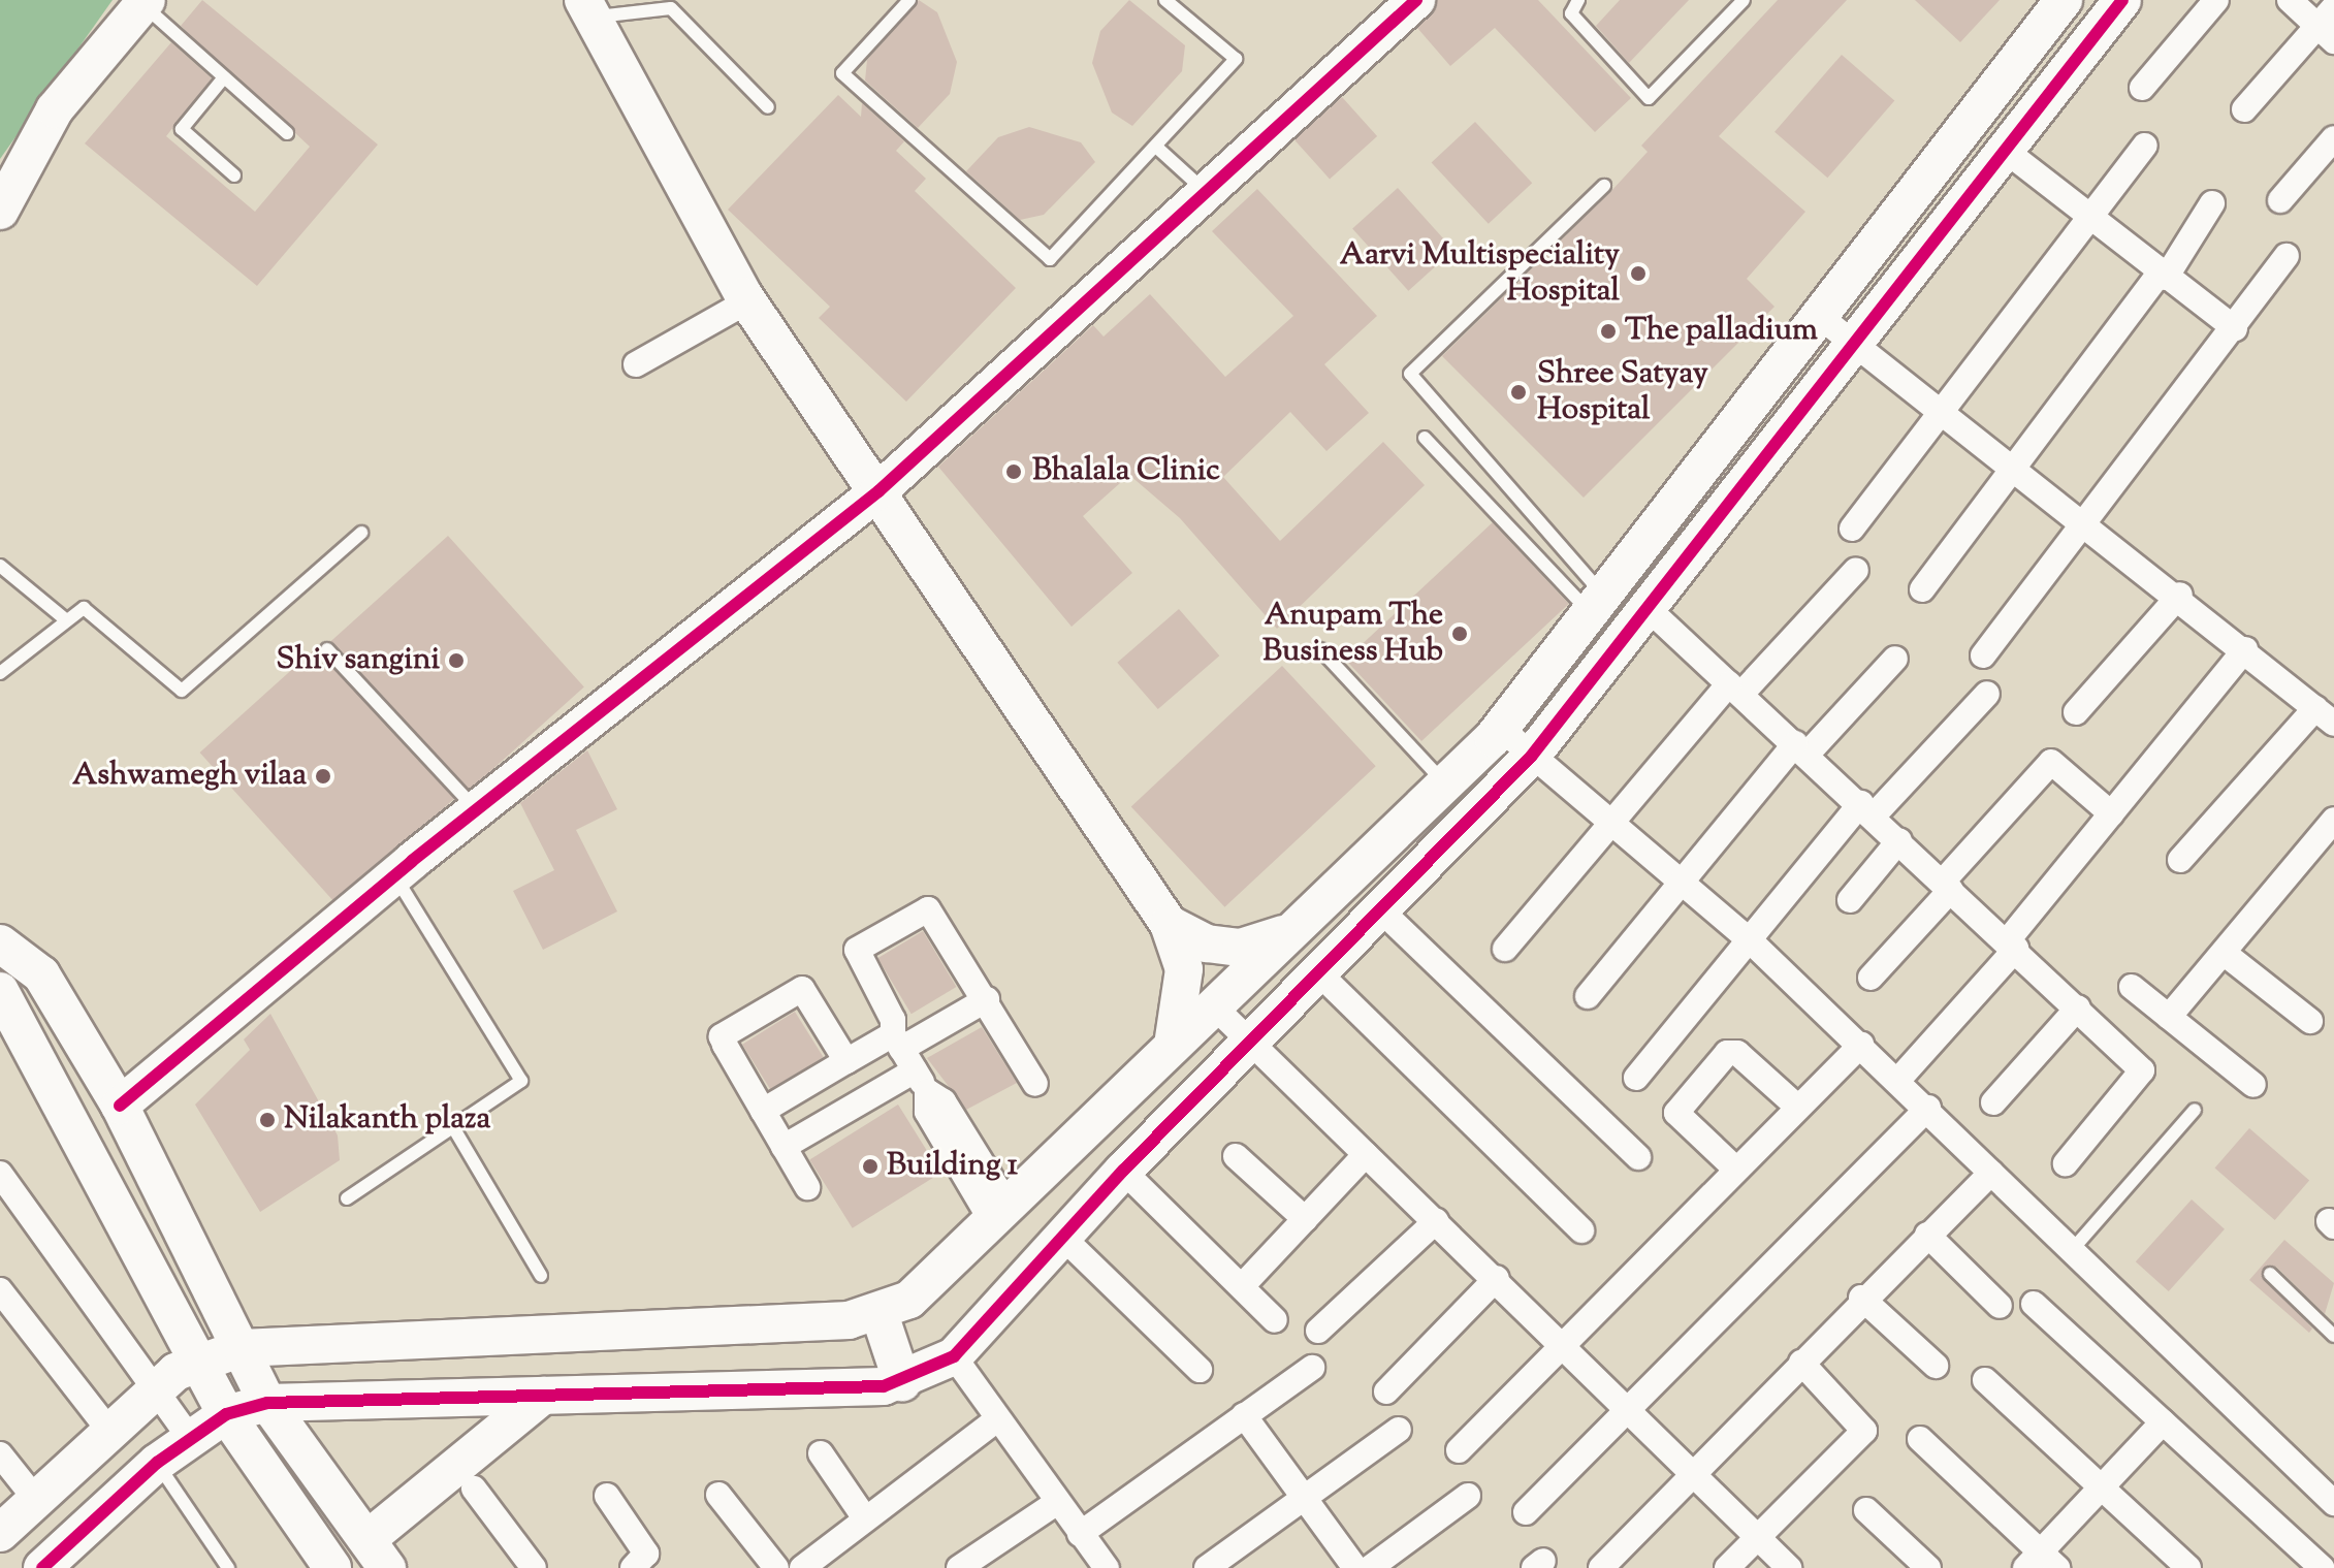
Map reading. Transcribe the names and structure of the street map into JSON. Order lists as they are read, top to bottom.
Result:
{
  "places": [
    "Aarvi Multispeciality Hospital",
    "The palladium",
    "Shree Satyay Hospital",
    "Bhalala Clinic",
    "Anupam The Business Hub",
    "Shiv sangini",
    "Ashwamegh vilaa",
    "Nilakanth plaza",
    "Building 1"
  ]
}
